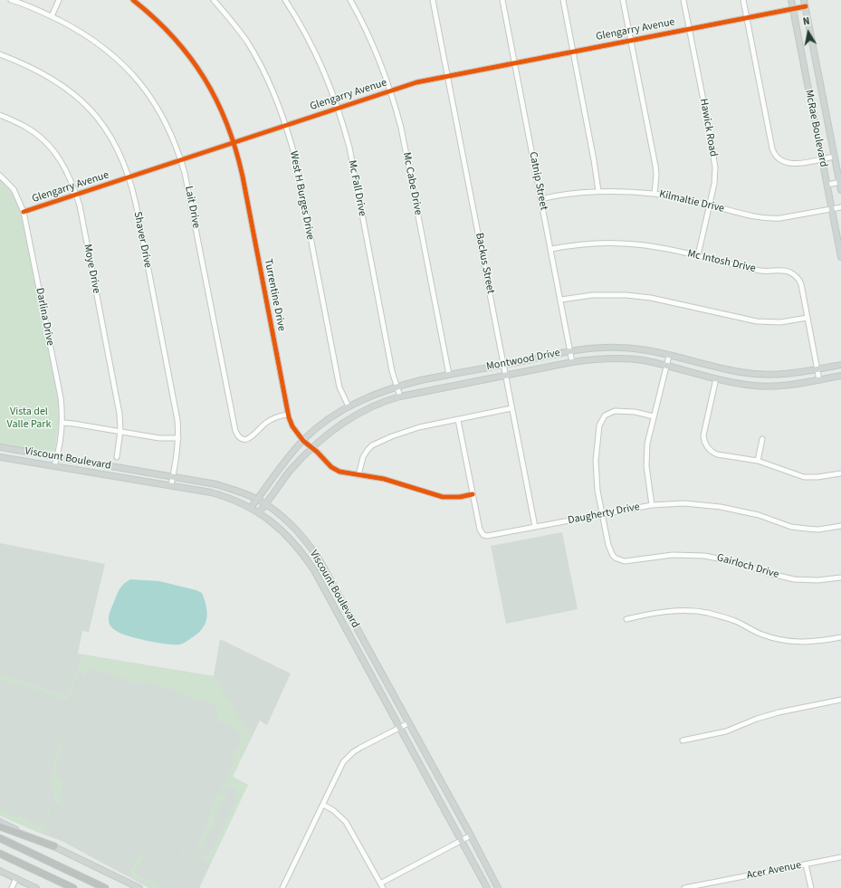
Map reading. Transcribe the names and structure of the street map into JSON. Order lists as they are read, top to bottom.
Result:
{
  "streets": {
    "main road": ["McRae Boulevard", "Montwood Drive", "Viscount Boulevard"],
    "street": [
      "Glengarry Avenue",
      "Hawick Road",
      "Catnip Street",
      "Mc Cabe Drive",
      "Mc Fall Drive",
      "West H Burges Drive",
      "Kilmaltie Drive",
      "Lait Drive",
      "Shaver Drive",
      "Mc Intosh Drive",
      "Backus Street",
      "Moye Drive",
      "Turrentine Drive",
      "Darlina Drive",
      "Daugherty Drive",
      "Gairloch Drive",
      "Acer Avenue"
    ]
  },
  "crossings": [
    ["Glengarry Avenue", "Hawick Road"],
    ["Glengarry Avenue", "McRae Boulevard"],
    ["Glengarry Avenue", "Catnip Street"],
    ["Glengarry Avenue", "Mc Cabe Drive"],
    ["Glengarry Avenue", "Mc Fall Drive"],
    ["Glengarry Avenue", "West H Burges Drive"],
    ["Glengarry Avenue", "Lait Drive"],
    ["Glengarry Avenue", "Shaver Drive"],
    ["Glengarry Avenue", "Backus Street"],
    ["Glengarry Avenue", "Moye Drive"],
    ["Glengarry Avenue", "Turrentine Drive"],
    ["Glengarry Avenue", "Darlina Drive"],
    ["Hawick Road", "Kilmaltie Drive"],
    ["Hawick Road", "Mc Intosh Drive"],
    ["McRae Boulevard", "Kilmaltie Drive"],
    ["Catnip Street", "Kilmaltie Drive"],
    ["Catnip Street", "Mc Intosh Drive"],
    ["Catnip Street", "Montwood Drive"],
    ["Mc Cabe Drive", "Montwood Drive"],
    ["Mc Fall Drive", "Montwood Drive"],
    ["West H Burges Drive", "Montwood Drive"],
    ["Lait Drive", "Turrentine Drive"],
    ["Shaver Drive", "Viscount Boulevard"],
    ["Mc Intosh Drive", "Montwood Drive"],
    ["Backus Street", "Montwood Drive"],
    ["Backus Street", "Daugherty Drive"],
    ["Turrentine Drive", "Montwood Drive"],
    ["Turrentine Drive", "Daugherty Drive"],
    ["Darlina Drive", "Viscount Boulevard"],
    ["Montwood Drive", "Viscount Boulevard"],
    ["Daugherty Drive", "Gairloch Drive"]
  ],
  "parks": ["Vista del Valle Park"],
  "north": "top"
}
